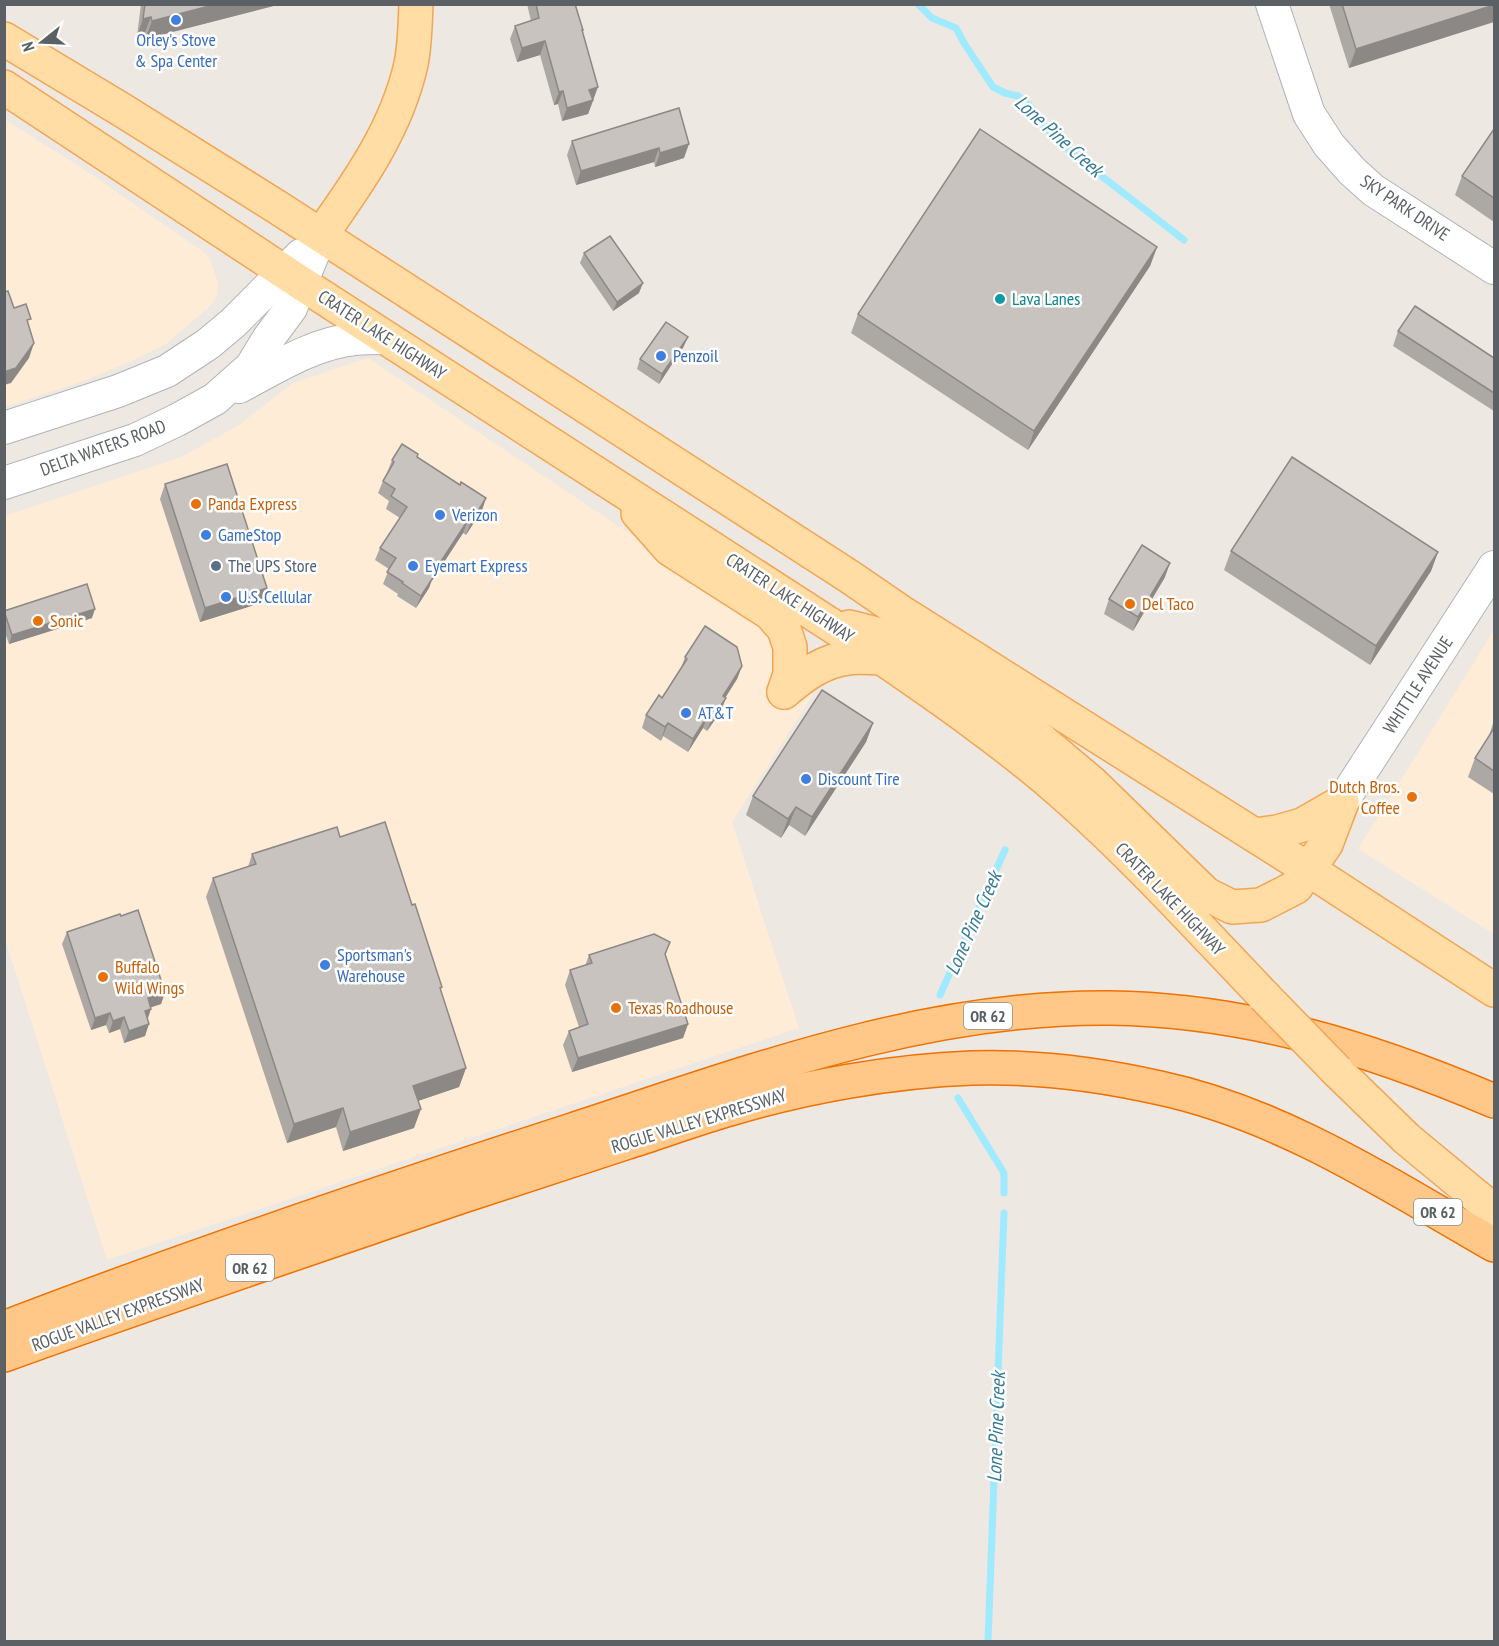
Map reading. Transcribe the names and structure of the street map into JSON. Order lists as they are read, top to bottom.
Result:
{
  "streets": {
    "highway": ["OR 62", "ROGUE VALLEY EXPRESSWAY"],
    "main road": ["CRATER LAKE HIGHWAY", "DELTA WATERS ROAD"],
    "street": ["SKY PARK DRIVE", "WHITTLE AVENUE"]
  },
  "crossings": [
    ["CRATER LAKE HIGHWAY", "DELTA WATERS ROAD"]
  ],
  "water": ["Lone Pine Creek"],
  "places": [
    "Orley's Stove & Spa Center",
    "Lava Lanes",
    "Penzoil",
    "Panda Express",
    "Verizon",
    "GameStop",
    "The UPS Store",
    "Eyemart Express",
    "U.S. Cellular",
    "Del Taco",
    "Sonic",
    "AT&T",
    "Discount Tire",
    "Dutch Bros. Coffee",
    "Sportsman's Warehouse",
    "Buffalo Wild Wings",
    "Texas Roadhouse"
  ],
  "north": "left"
}
